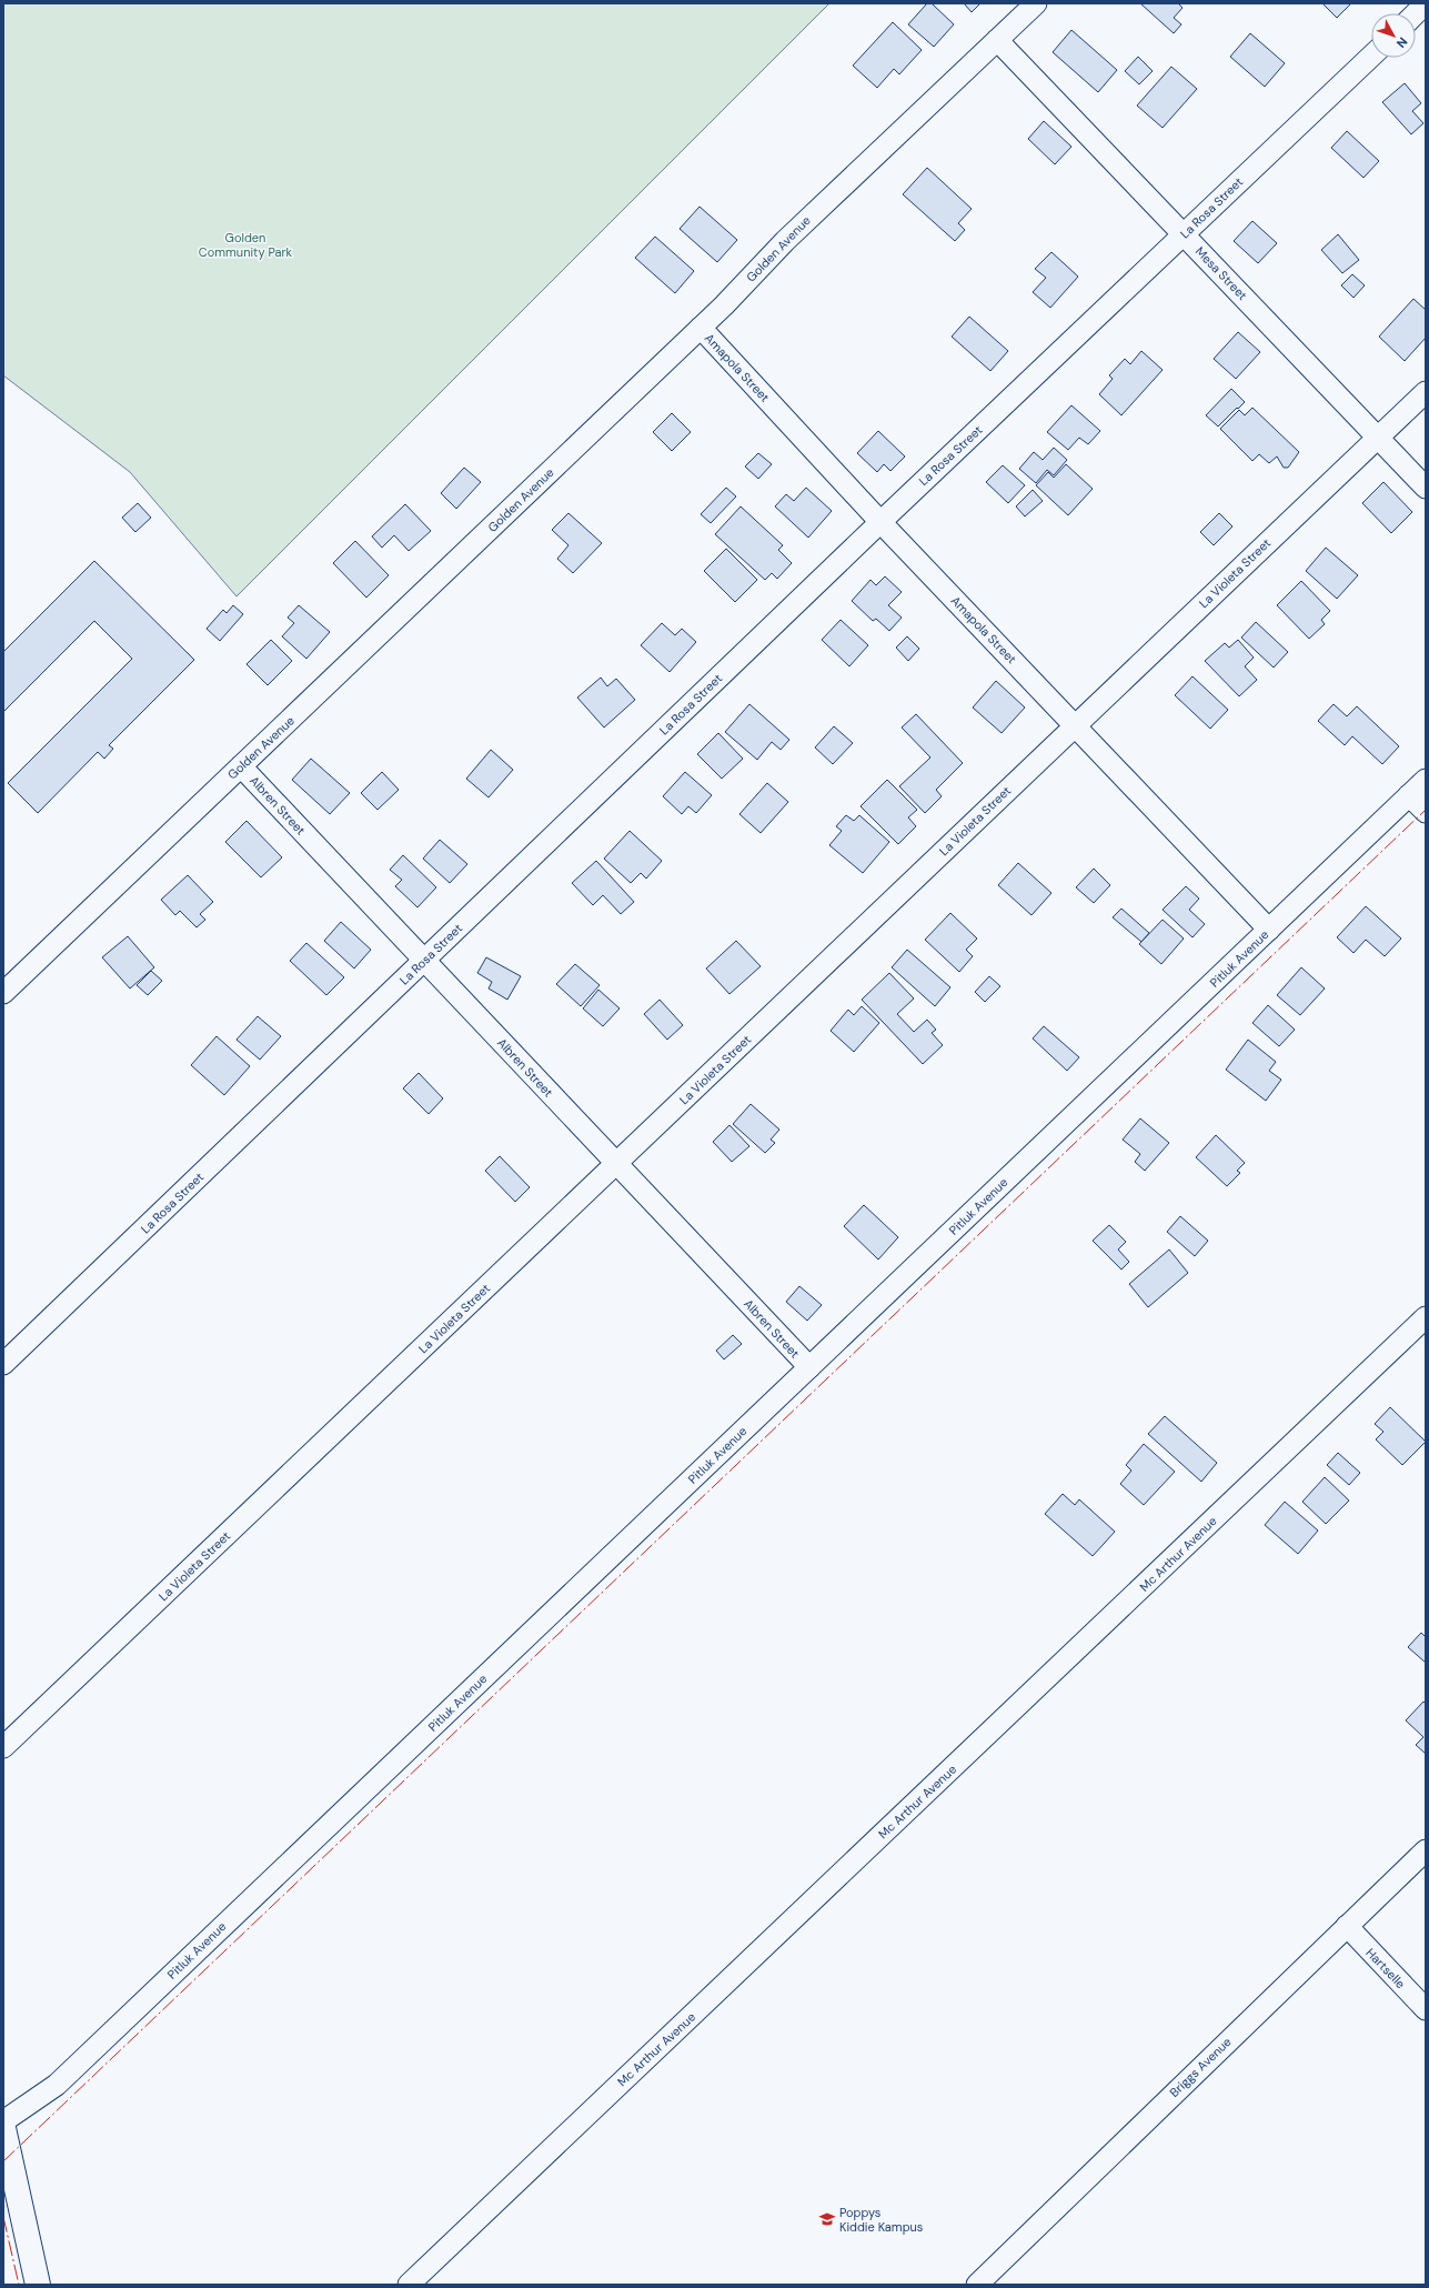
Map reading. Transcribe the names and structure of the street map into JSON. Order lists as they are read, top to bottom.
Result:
{
  "streets": {
    "street": [
      "La Rosa Street",
      "Golden Avenue",
      "Mesa Street",
      "Amapola Street",
      "La Violeta Street",
      "Albren Street",
      "Pitluk Avenue",
      "Mc Arthur Avenue",
      "Hartselle",
      "Briggs Avenue"
    ]
  },
  "crossings": [
    ["La Rosa Street", "Mesa Street"],
    ["La Rosa Street", "Amapola Street"],
    ["La Rosa Street", "Albren Street"],
    ["Golden Avenue", "Mesa Street"],
    ["Golden Avenue", "Amapola Street"],
    ["Golden Avenue", "Albren Street"],
    ["Mesa Street", "La Violeta Street"],
    ["Amapola Street", "La Violeta Street"],
    ["Amapola Street", "Pitluk Avenue"],
    ["La Violeta Street", "Albren Street"],
    ["Albren Street", "Pitluk Avenue"],
    ["Hartselle", "Briggs Avenue"]
  ],
  "parks": ["Golden Community Park"],
  "places": {
    "school or university": ["Poppys Kiddie Kampus"]
  },
  "north": "bottom right"
}
